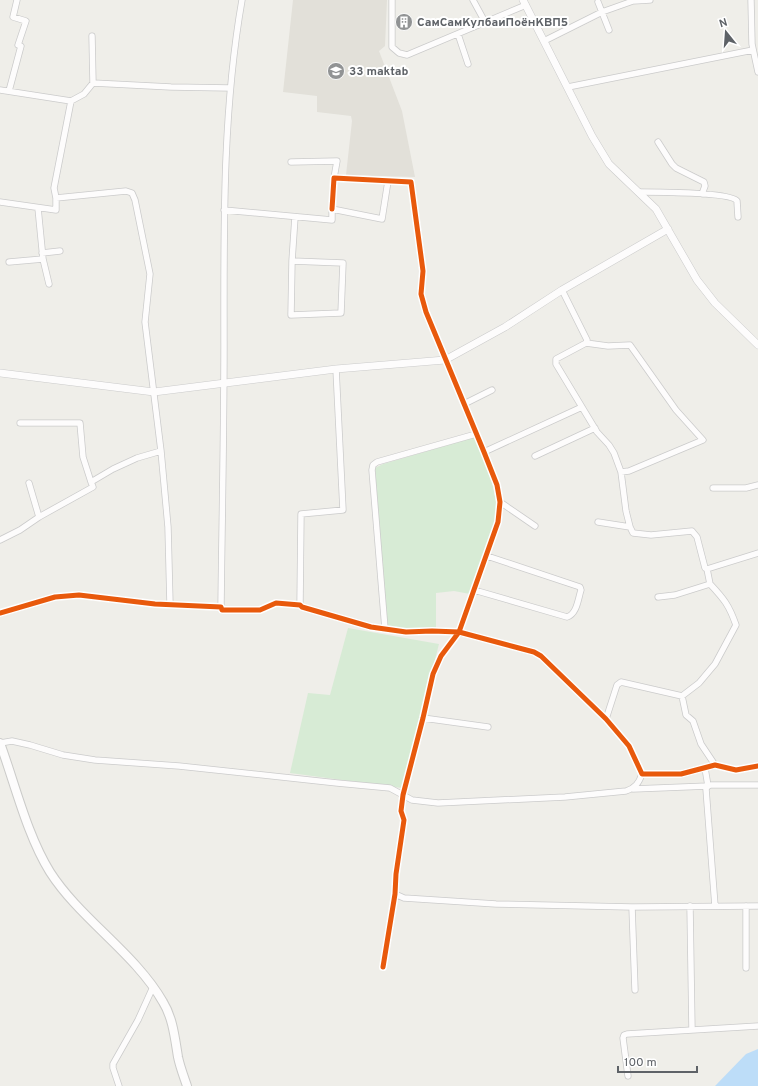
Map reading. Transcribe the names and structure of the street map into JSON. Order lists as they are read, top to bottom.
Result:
{
  "places": {
    "building": ["СамСамКулбаиПоёнКВП5"],
    "school or university": ["33 maktab"]
  },
  "scale_bar": "100 m",
  "north": "top"
}
